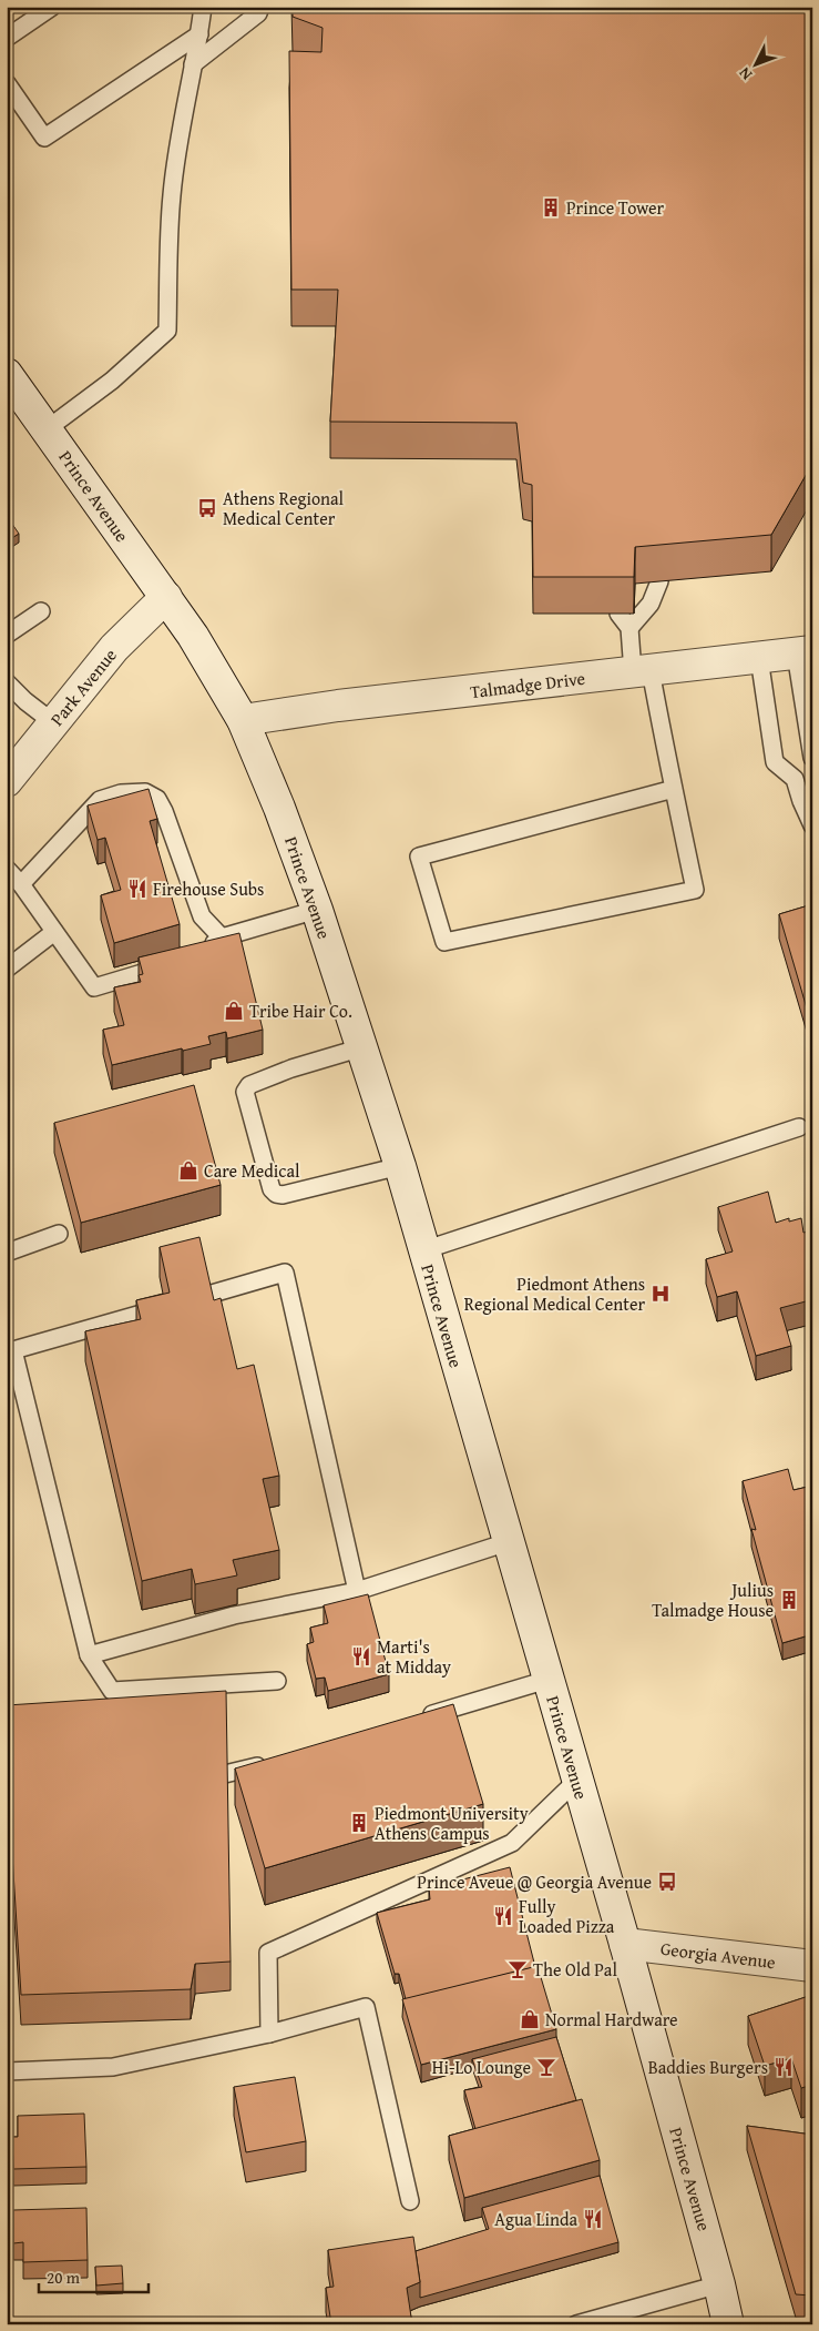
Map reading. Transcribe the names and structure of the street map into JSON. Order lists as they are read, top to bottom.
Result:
{
  "streets": {
    "main road": [
      "Prince Avenue",
      "Talmadge Drive",
      "Park Avenue",
      "Georgia Avenue"
    ]
  },
  "crossings": [
    ["Prince Avenue", "Talmadge Drive"],
    ["Prince Avenue", "Park Avenue"],
    ["Prince Avenue", "Georgia Avenue"]
  ],
  "places": {
    "building": ["Prince Tower", "Julius Talmadge House", "Piedmont University Athens Campus"],
    "bus stop": ["Athens Regional Medical Center", "Prince Aveue @ Georgia Avenue"],
    "restaurant": [
      "Firehouse Subs",
      "Marti's at Midday",
      "Fully Loaded Pizza",
      "Baddies Burgers",
      "Agua Linda"
    ],
    "shop": ["Tribe Hair Co.", "Care Medical", "Normal Hardware"],
    "hospital": ["Piedmont Athens Regional Medical Center"],
    "bar": ["The Old Pal", "Hi-Lo Lounge"]
  },
  "scale_bar": "20 m",
  "north": "bottom left"
}
